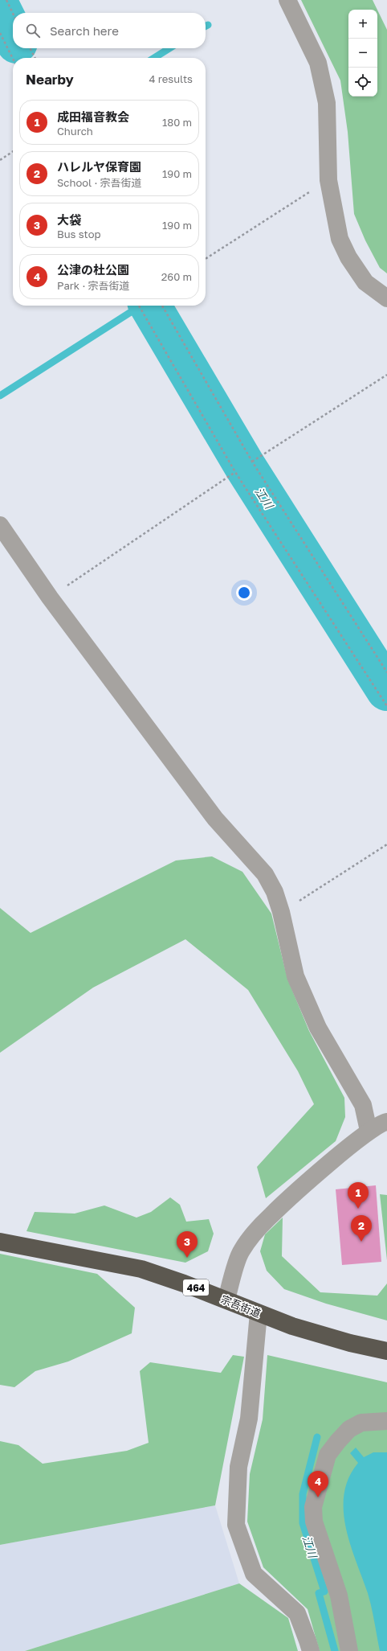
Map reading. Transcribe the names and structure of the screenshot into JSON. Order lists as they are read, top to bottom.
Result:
{
  "streets": {
    "highway": ["464", "宗吾街道"]
  },
  "water": ["江川"],
  "page": {
    "map_buttons": ["+", "−"],
    "search": "Search here",
    "heading": ["Nearby", "4 results"],
    "list": [
      {
        "mark": "1",
        "name": "成田福音教会",
        "note": "Church",
        "value": "180 m"
      },
      {
        "mark": "2",
        "name": "ハレルヤ保育園",
        "note": "School · 宗吾街道",
        "value": "190 m"
      },
      {
        "mark": "3",
        "name": "大袋",
        "note": "Bus stop",
        "value": "190 m"
      },
      {
        "mark": "4",
        "name": "公津の杜公園",
        "note": "Park · 宗吾街道",
        "value": "260 m"
      }
    ],
    "pins": [
      "1",
      "2",
      "3",
      "4"
    ]
  }
}
